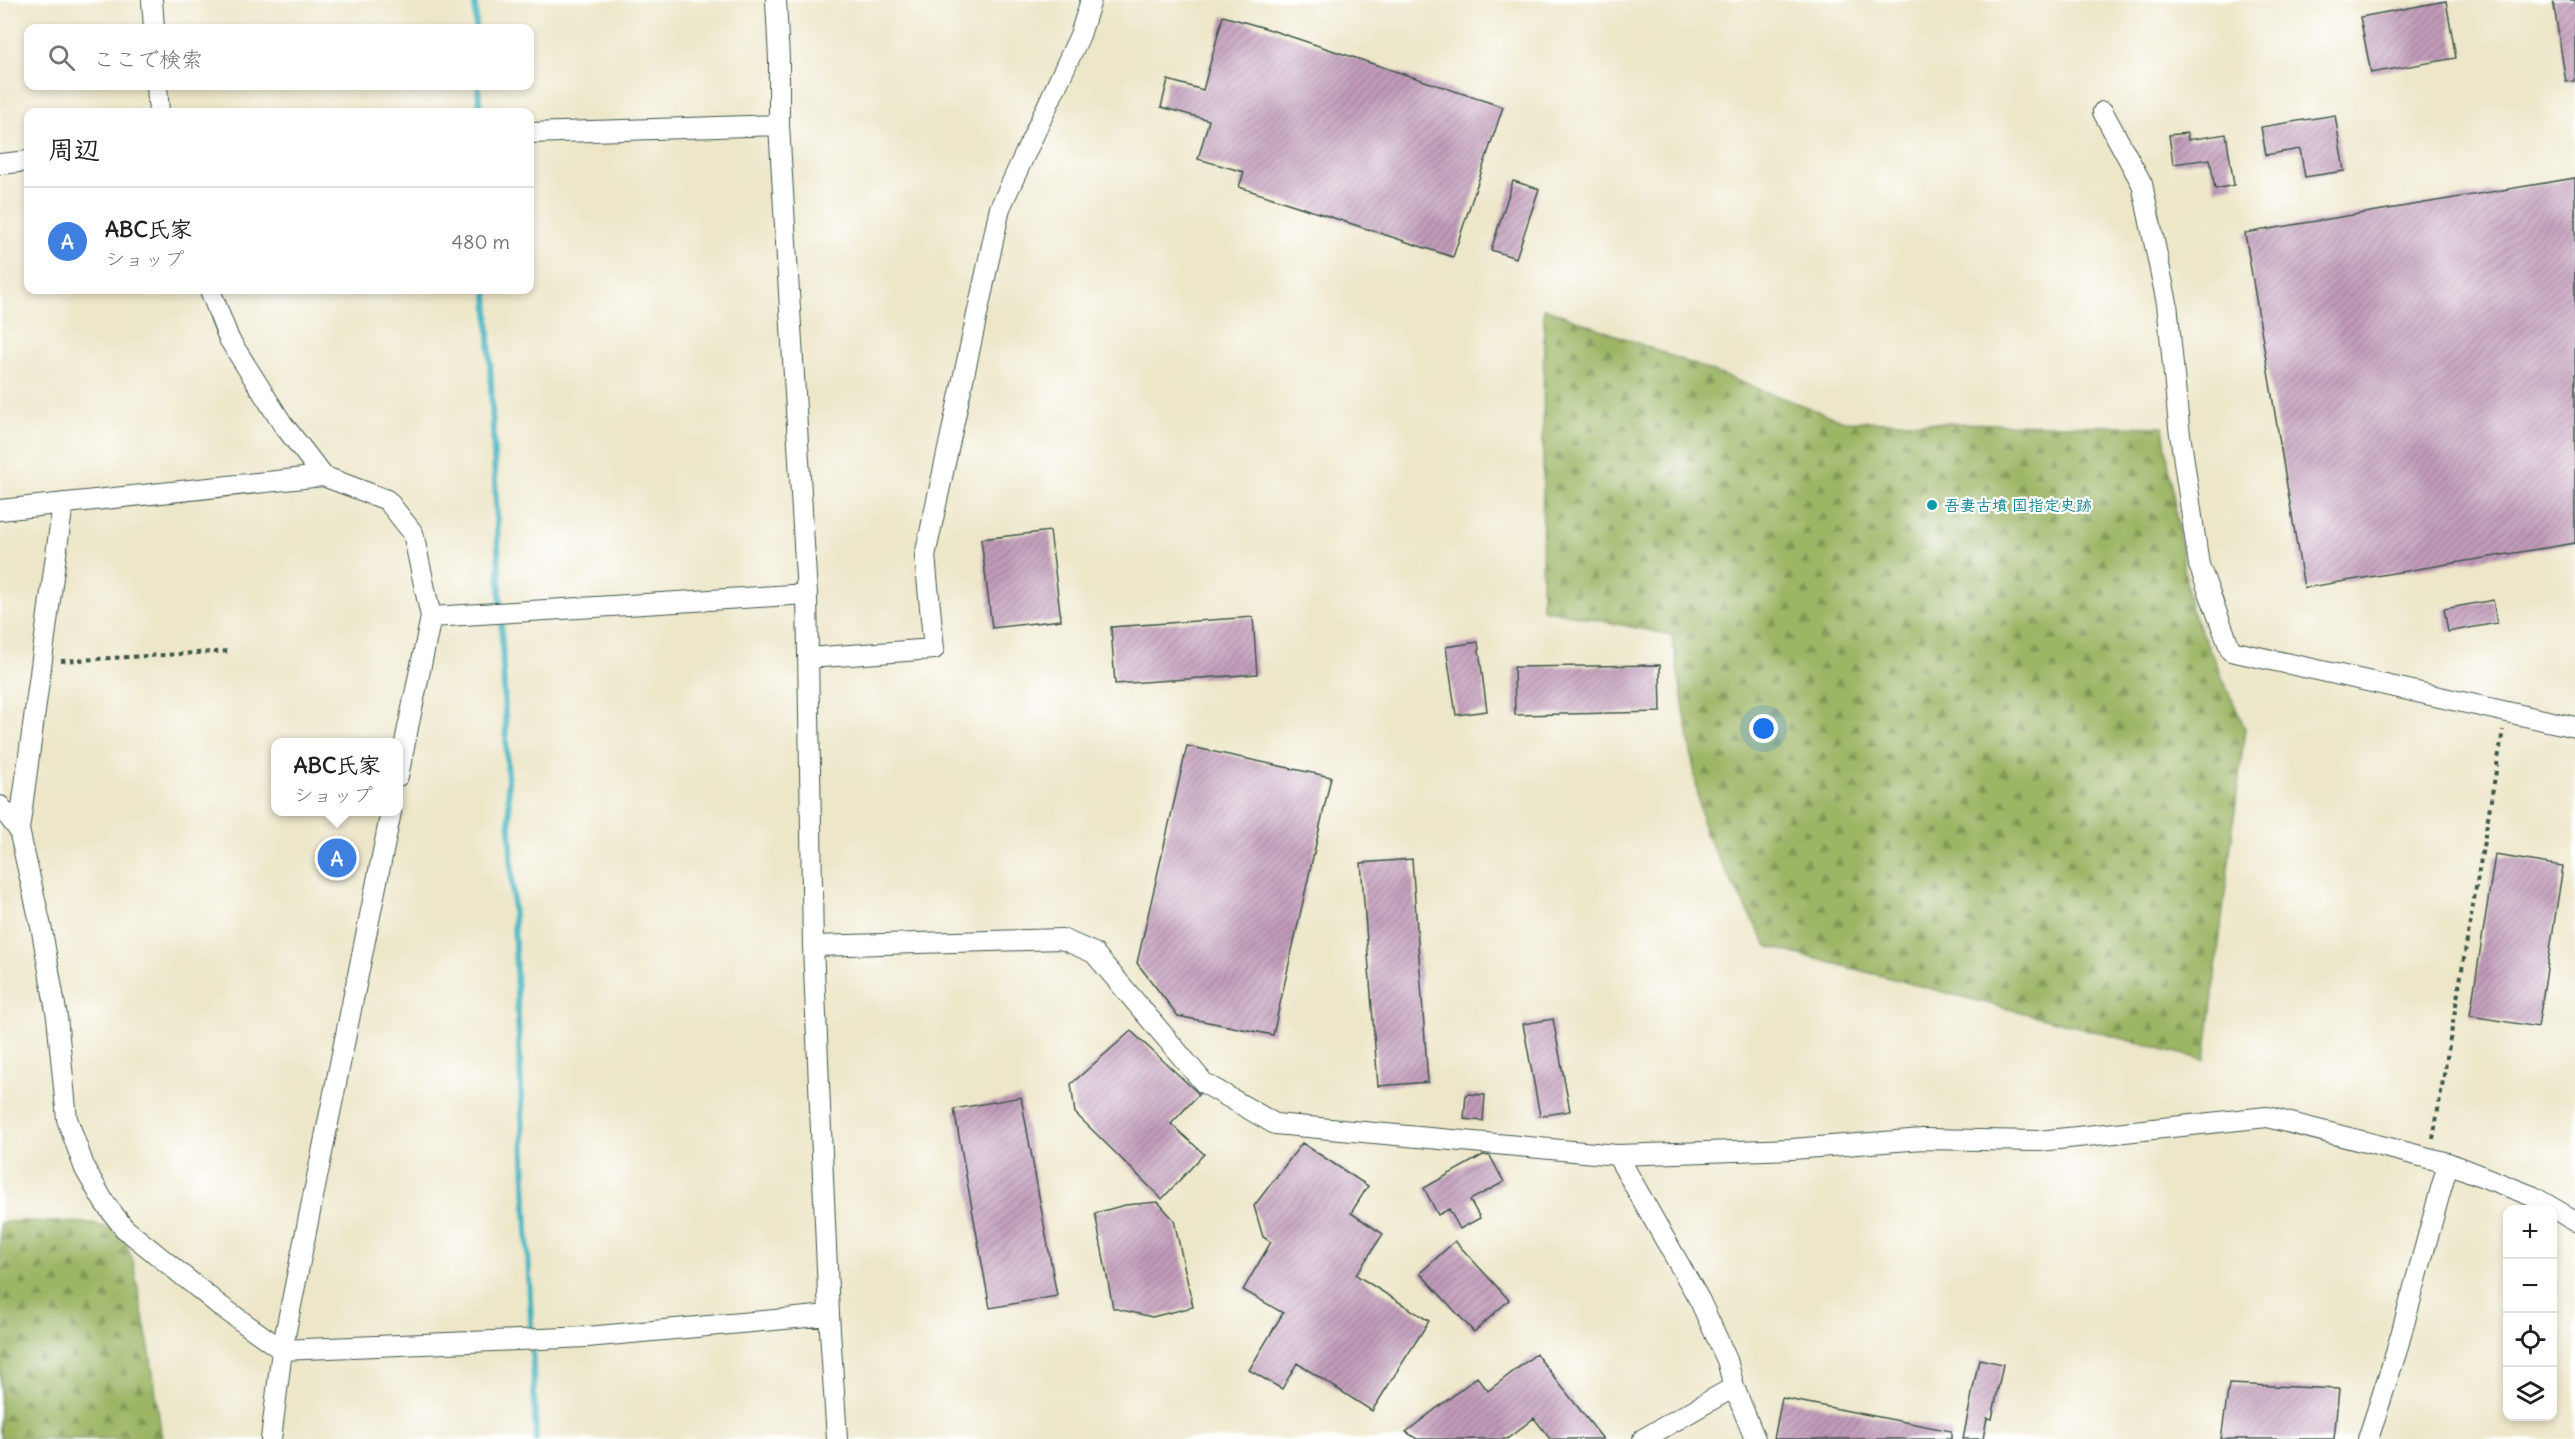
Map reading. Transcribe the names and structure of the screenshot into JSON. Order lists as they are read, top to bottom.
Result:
{
  "places": ["吾妻古墳 国指定史跡"],
  "page": {
    "search": "ここで検索",
    "heading": "周辺",
    "list": [
      {
        "mark": "A",
        "name": "ABC氏家",
        "note": "ショップ",
        "value": "480 m"
      }
    ],
    "popup": ["ABC氏家", "ショップ"],
    "pins": "A",
    "map_buttons": ["+", "−"]
  }
}
